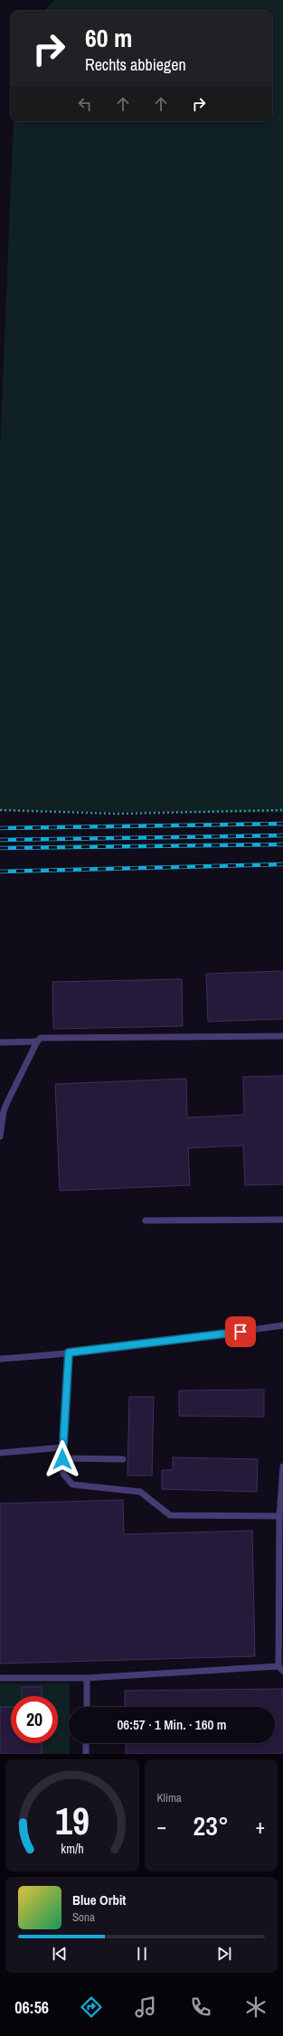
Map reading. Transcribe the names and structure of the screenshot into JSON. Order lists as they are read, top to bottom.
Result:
{
  "page": {
    "turn": ["60 m", "Rechts abbiegen"],
    "limit": "20",
    "trip": "06:57 · 1 Min. · 160 m",
    "tile": "Klima",
    "heat": ["−", "23°", "+"],
    "song": ["Blue Orbit", "Sona"],
    "tabs": "06:56",
    "gauge": ["19", "km/h"]
  }
}
